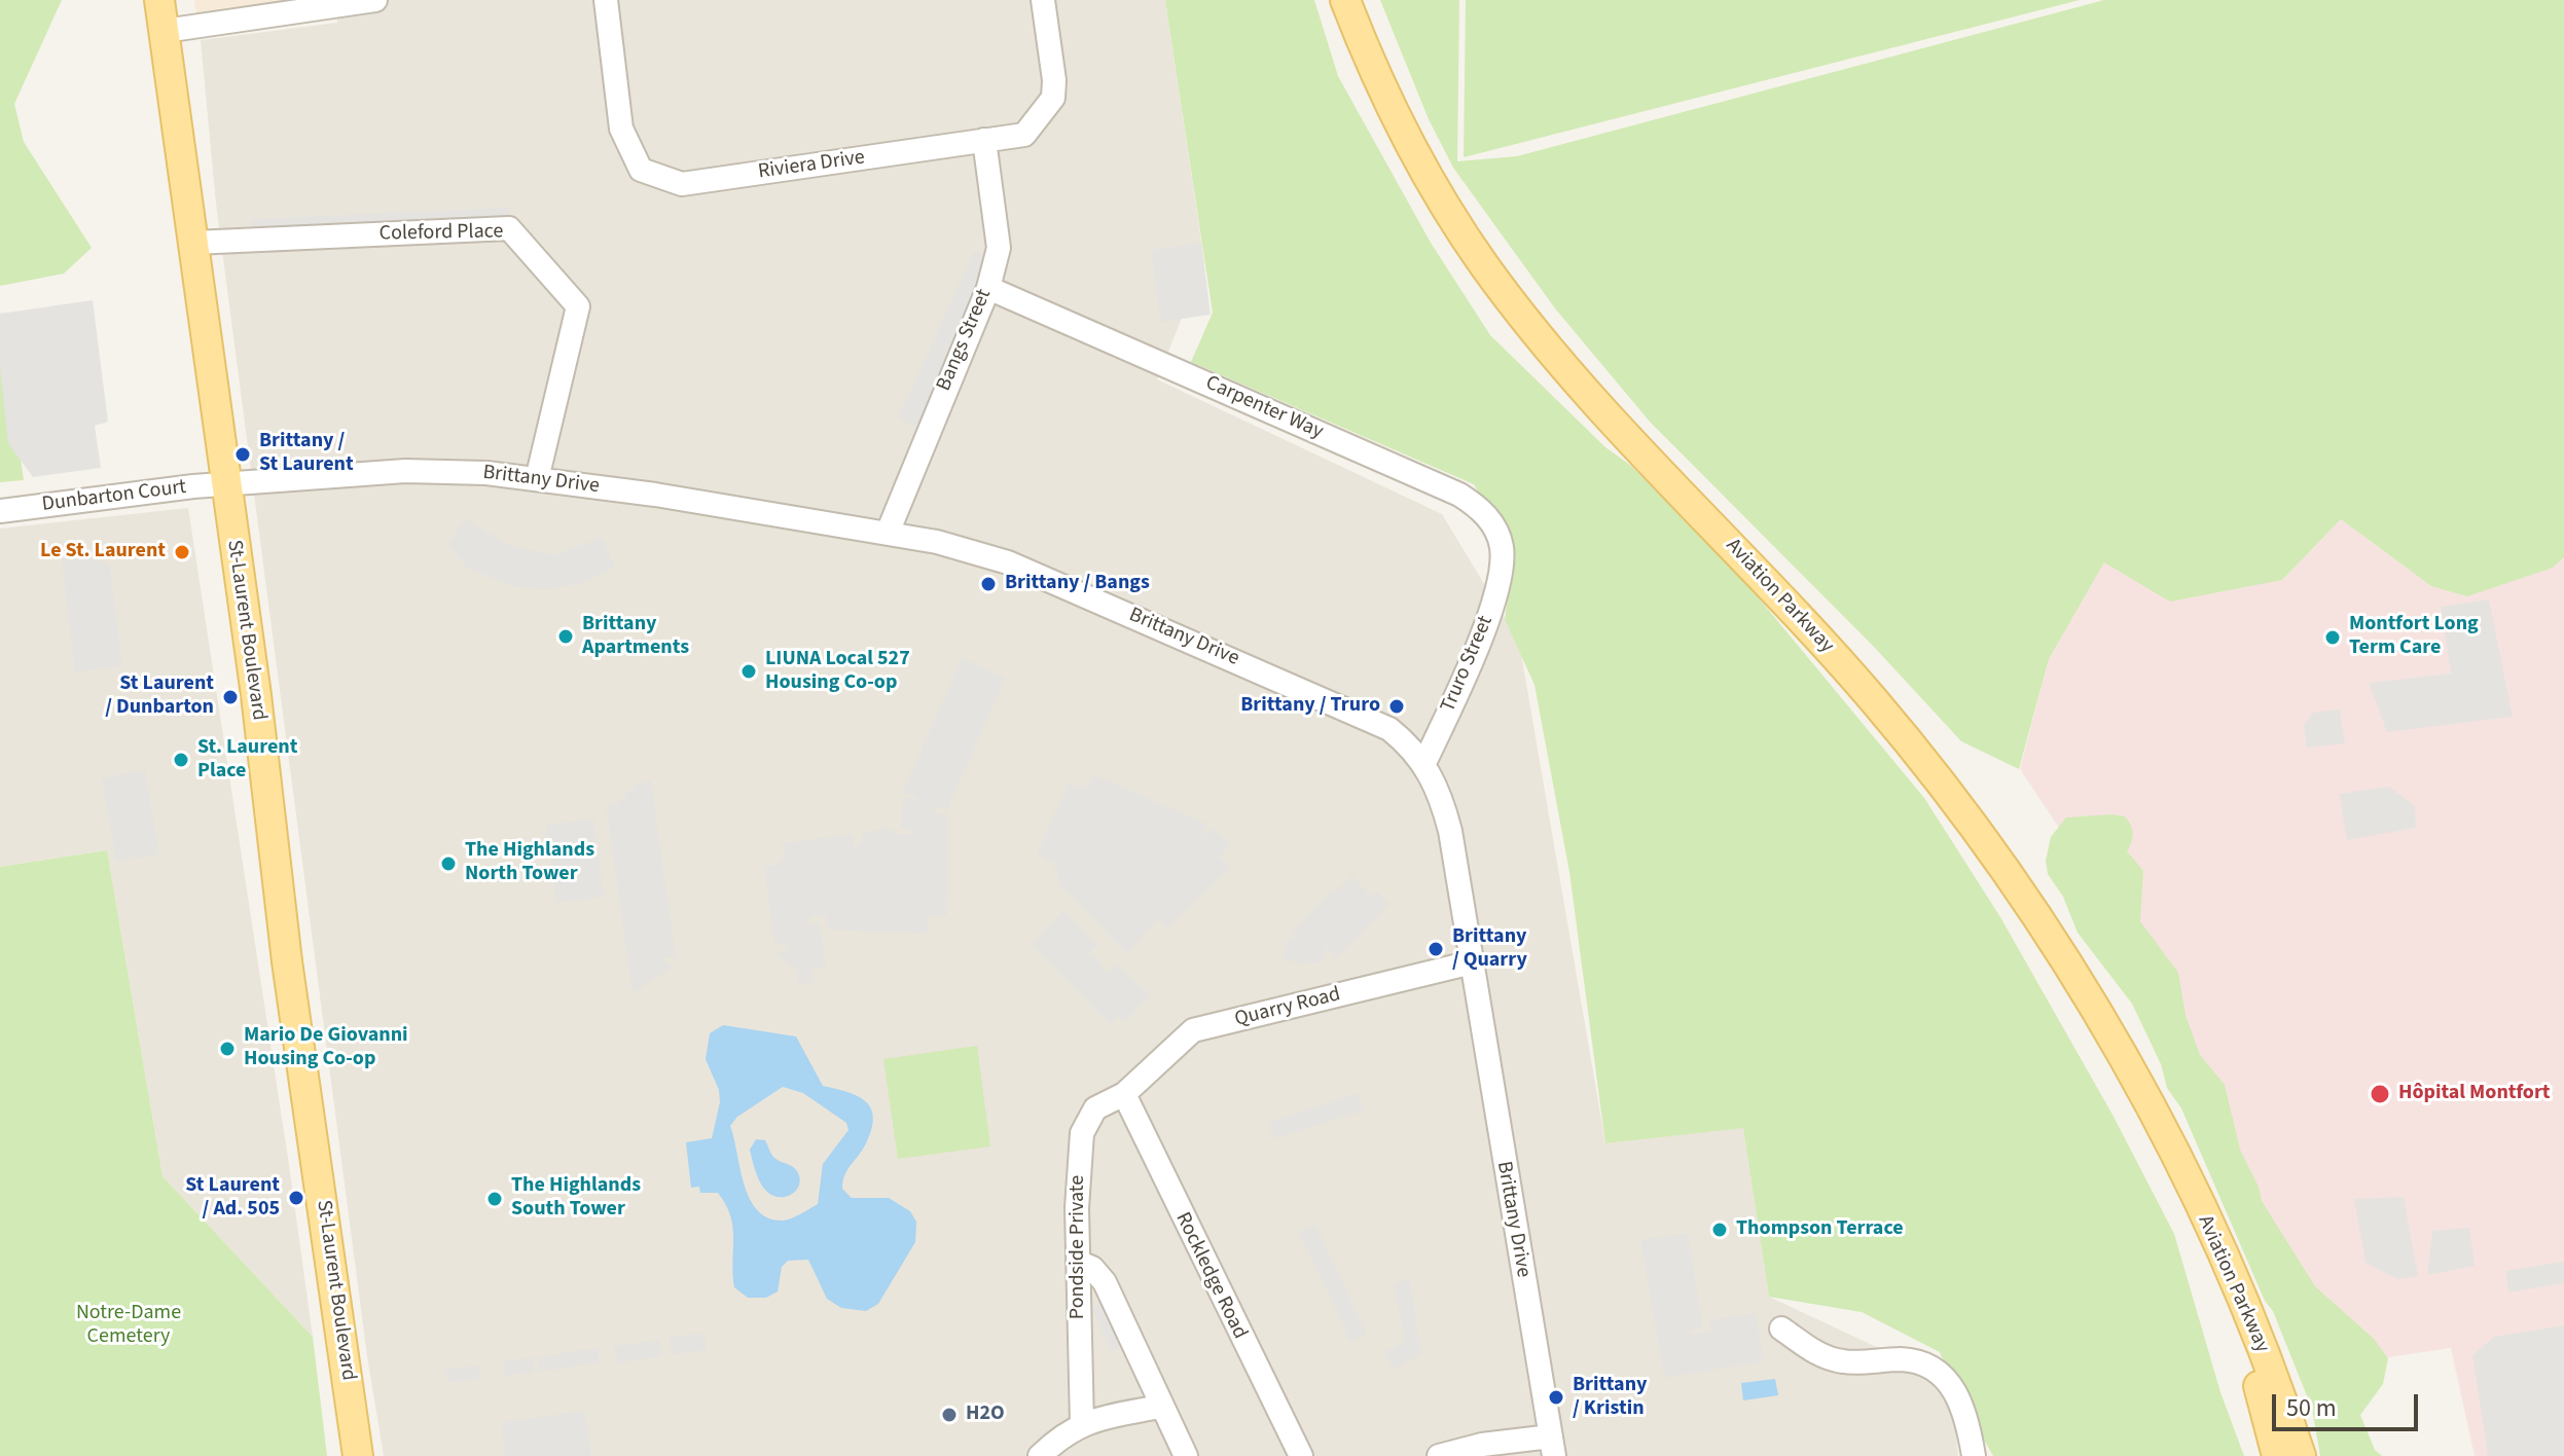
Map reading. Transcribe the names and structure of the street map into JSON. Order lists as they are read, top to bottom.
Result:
{
  "streets": {
    "main road": ["Aviation Parkway", "St-Laurent Boulevard"],
    "street": [
      "Riviera Drive",
      "Coleford Place",
      "Bangs Street",
      "Carpenter Way",
      "Brittany Drive",
      "Dunbarton Court",
      "Truro Street",
      "Quarry Road",
      "Pondside Private",
      "Rockledge Road"
    ]
  },
  "crossings": [
    ["Riviera Drive", "Bangs Street"],
    ["Coleford Place", "Brittany Drive"],
    ["Coleford Place", "St-Laurent Boulevard"],
    ["Bangs Street", "Carpenter Way"],
    ["Bangs Street", "Brittany Drive"],
    ["Carpenter Way", "Truro Street"],
    ["Brittany Drive", "Dunbarton Court"],
    ["Brittany Drive", "St-Laurent Boulevard"],
    ["Brittany Drive", "Truro Street"],
    ["Brittany Drive", "Quarry Road"],
    ["Dunbarton Court", "St-Laurent Boulevard"],
    ["Quarry Road", "Pondside Private"],
    ["Quarry Road", "Rockledge Road"],
    ["Pondside Private", "Rockledge Road"]
  ],
  "parks": ["Notre-Dame Cemetery"],
  "places": [
    "Brittany / St Laurent",
    "Le St. Laurent",
    "Brittany / Bangs",
    "Brittany Apartments",
    "Montfort Long Term Care",
    "LIUNA Local 527 Housing Co-op",
    "St Laurent / Dunbarton",
    "Brittany / Truro",
    "St. Laurent Place",
    "The Highlands North Tower",
    "Brittany / Quarry",
    "Mario De Giovanni Housing Co-op",
    "Hôpital Montfort",
    "St Laurent / Ad. 505",
    "The Highlands South Tower",
    "Thompson Terrace",
    "Brittany / Kristin",
    "H2O"
  ],
  "scale_bar": "50 m"
}
